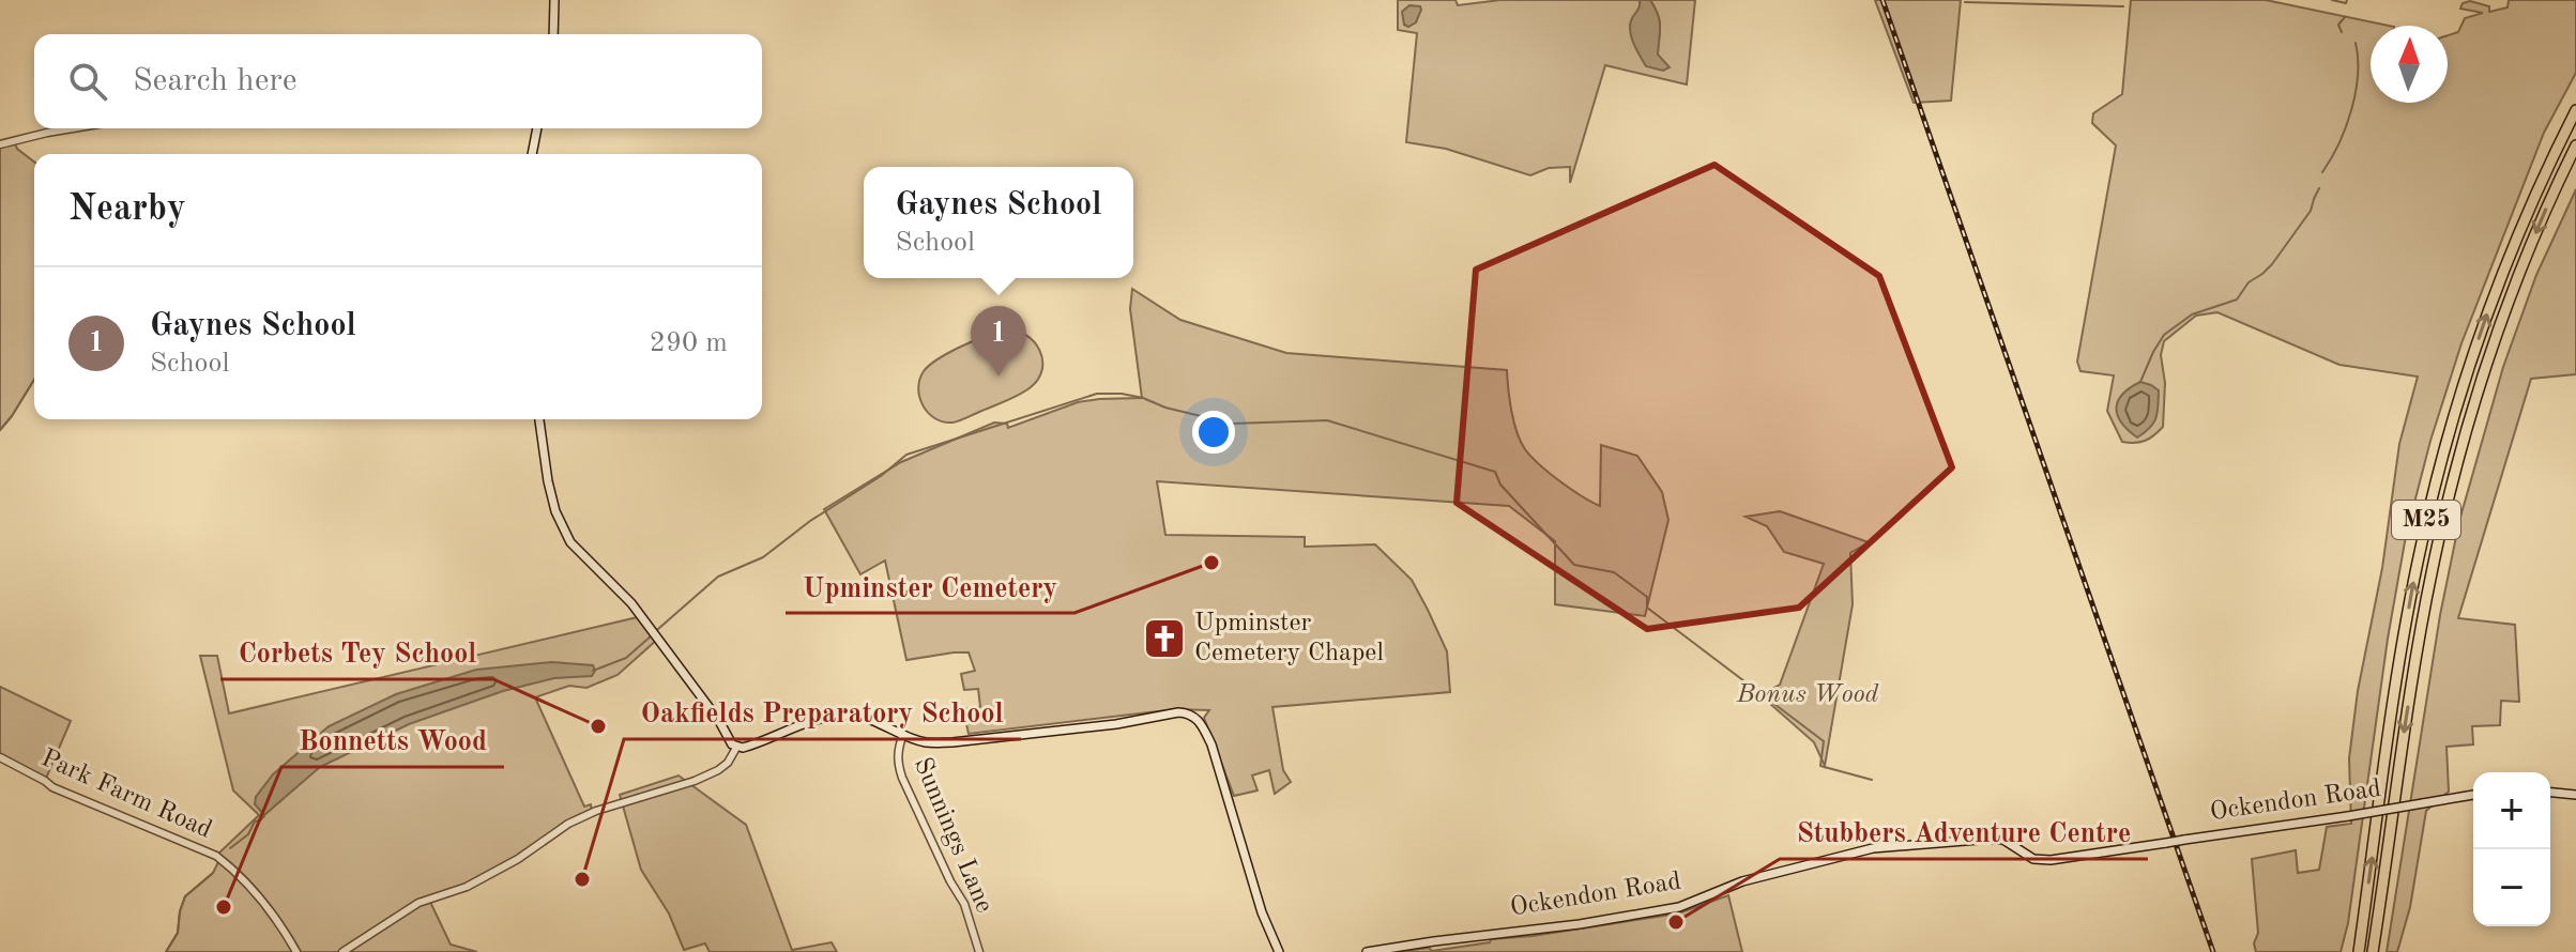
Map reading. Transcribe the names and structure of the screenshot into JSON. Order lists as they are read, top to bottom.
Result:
{
  "streets": {
    "highway": ["M25"],
    "main road": ["Ockendon Road"],
    "street": ["Park Farm Road", "Sunnings Lane"]
  },
  "parks": ["Bonus Wood"],
  "places": {
    "other": [
      "Upminster Cemetery",
      "Corbets Tey School",
      "Oakfields Preparatory School",
      "Bonnetts Wood",
      "Stubbers Adventure Centre"
    ],
    "church": ["Upminster Cemetery Chapel"]
  },
  "north": "top",
  "page": {
    "search": "Search here",
    "heading": "Nearby",
    "popup": ["Gaynes School", "School"],
    "list": [
      {
        "mark": "1",
        "name": "Gaynes School",
        "note": "School",
        "value": "290 m"
      }
    ],
    "pins": "1",
    "map_buttons": ["+", "−"]
  }
}
